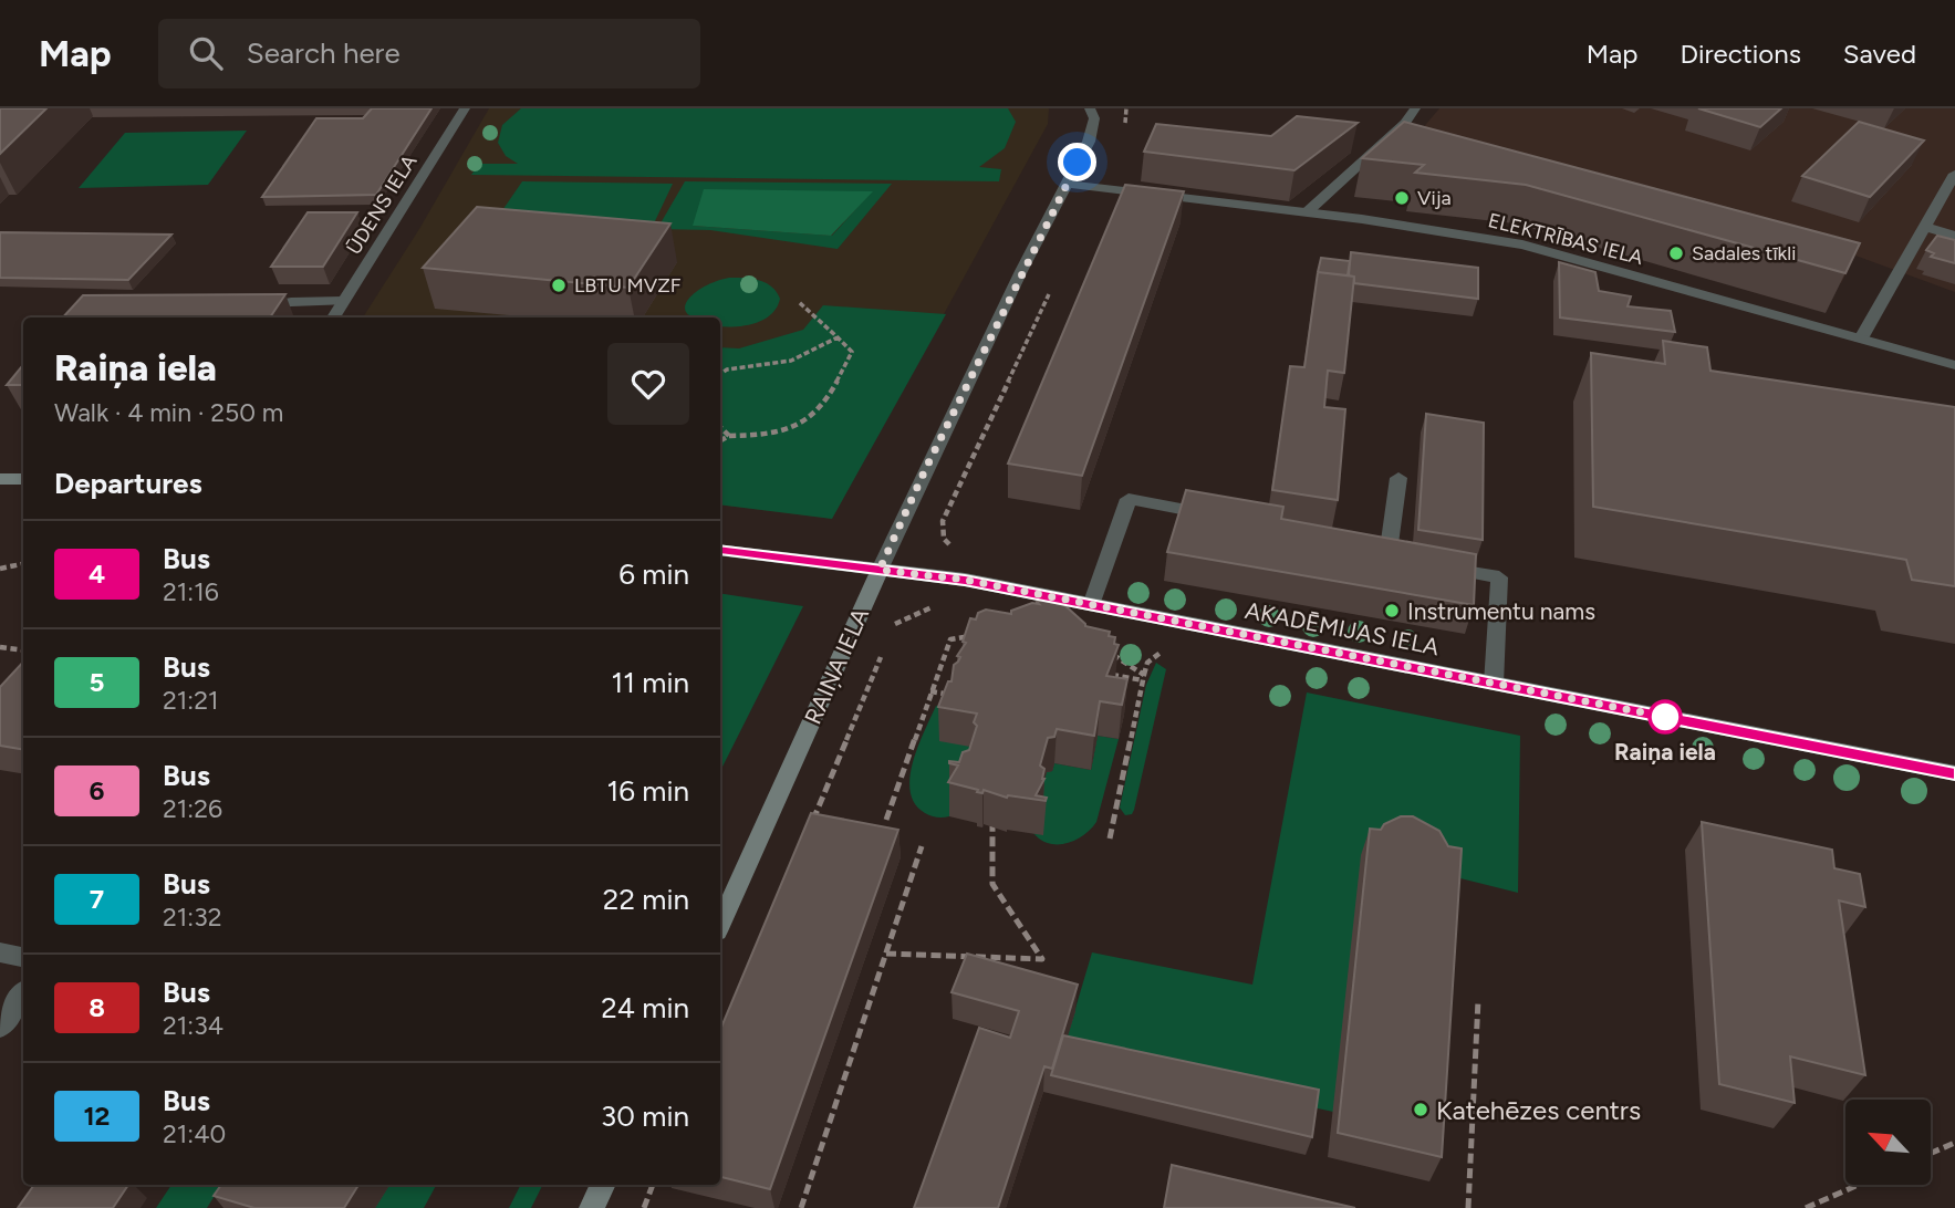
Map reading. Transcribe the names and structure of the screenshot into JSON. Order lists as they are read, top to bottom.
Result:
{
  "streets": {
    "main road": ["AKADĒMIJAS IELA", "RAIŅA IELA"],
    "street": ["ŪDENS IELA", "ELEKTRĪBAS IELA"]
  },
  "crossings": [
    ["ELEKTRĪBAS IELA", "RAIŅA IELA"],
    ["AKADĒMIJAS IELA", "RAIŅA IELA"]
  ],
  "places": [
    "Vija",
    "Sadales tīkli",
    "LBTU MVZF",
    "Instrumentu nams",
    "Raiņa iela",
    "Katehēzes centrs"
  ],
  "lines": ["bus line 4"],
  "north": "top left",
  "page": {
    "header": "Map",
    "search": "Search here",
    "nav": ["Map", "Directions", "Saved"],
    "heading": [
      ["Raiņa iela", "Walk · 4 min · 250 m"],
      "Departures"
    ],
    "list": [
      {
        "mark": "4",
        "name": "Bus",
        "note": "21:16",
        "value": "6 min"
      },
      {
        "mark": "5",
        "name": "Bus",
        "note": "21:21",
        "value": "11 min"
      },
      {
        "mark": "6",
        "name": "Bus",
        "note": "21:26",
        "value": "16 min"
      },
      {
        "mark": "7",
        "name": "Bus",
        "note": "21:32",
        "value": "22 min"
      },
      {
        "mark": "8",
        "name": "Bus",
        "note": "21:34",
        "value": "24 min"
      },
      {
        "mark": "12",
        "name": "Bus",
        "note": "21:40",
        "value": "30 min"
      }
    ]
  }
}
